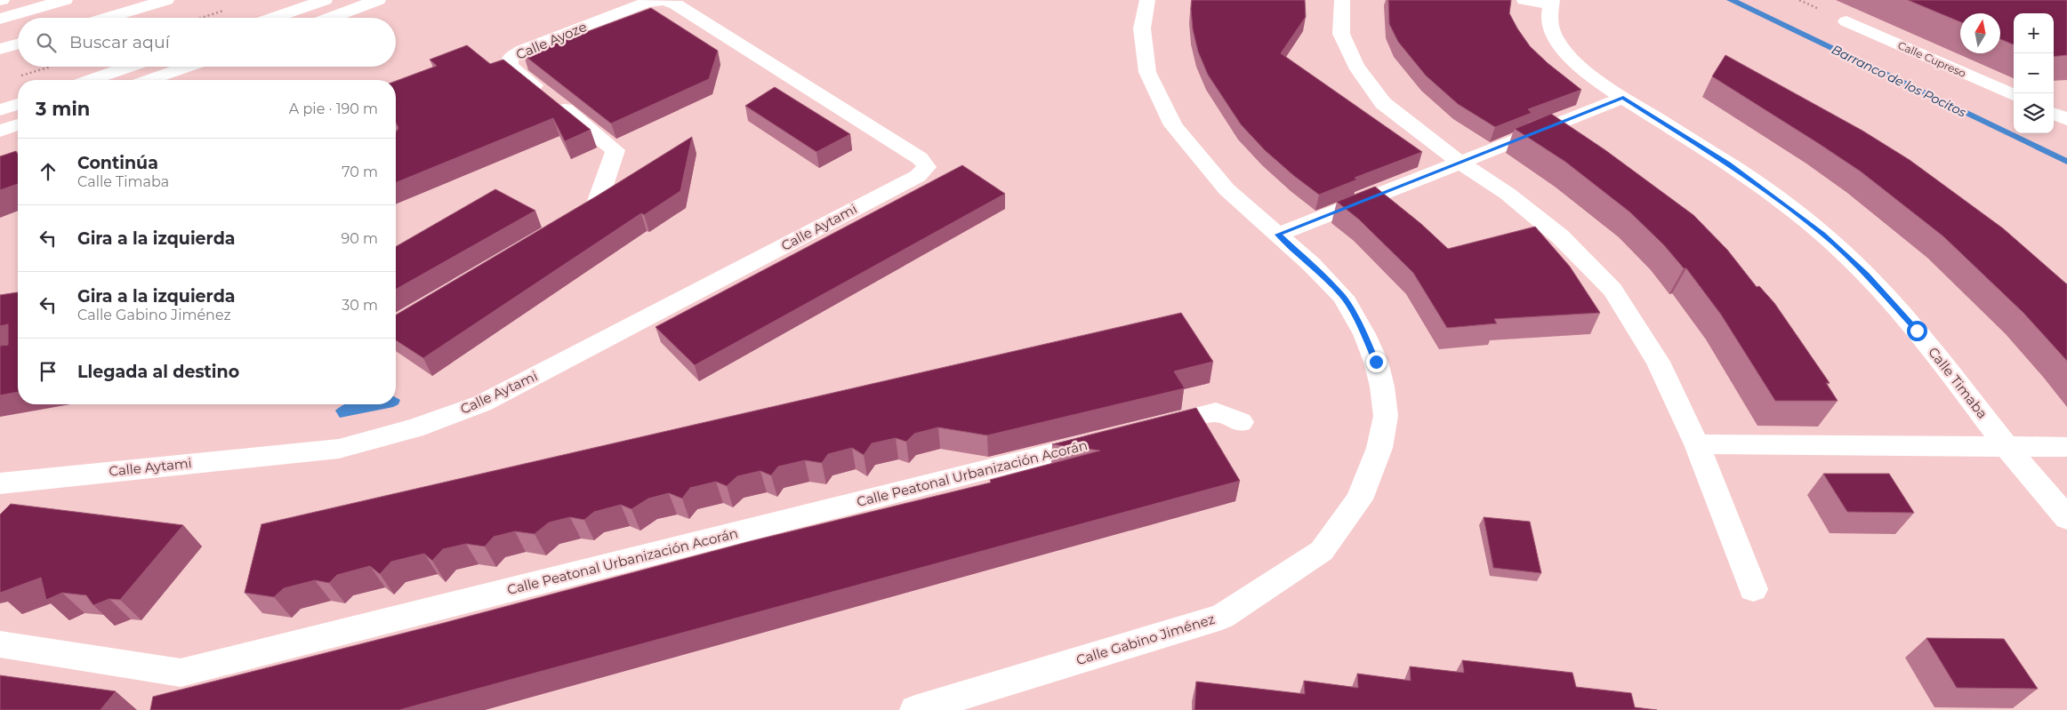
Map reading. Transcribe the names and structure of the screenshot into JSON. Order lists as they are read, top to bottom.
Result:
{
  "streets": {
    "main road": [
      "Calle Ayoze",
      "Calle Cupreso",
      "Calle Aytami",
      "Calle Timaba",
      "Calle Peatonal Urbanización Acorán",
      "Calle Gabino Jiménez"
    ]
  },
  "crossings": [
    ["Calle Ayoze", "Calle Aytami"]
  ],
  "water": ["Barranco de los Pocitos"],
  "north": "top",
  "page": {
    "map_buttons": ["+", "−"],
    "search": "Buscar aquí",
    "heading": ["3 min", "A pie · 190 m"],
    "list": [
      ["Continúa", "Calle Timaba", "70 m"],
      ["Gira a la izquierda", "90 m"],
      ["Gira a la izquierda", "Calle Gabino Jiménez", "30 m"],
      "Llegada al destino"
    ]
  }
}
